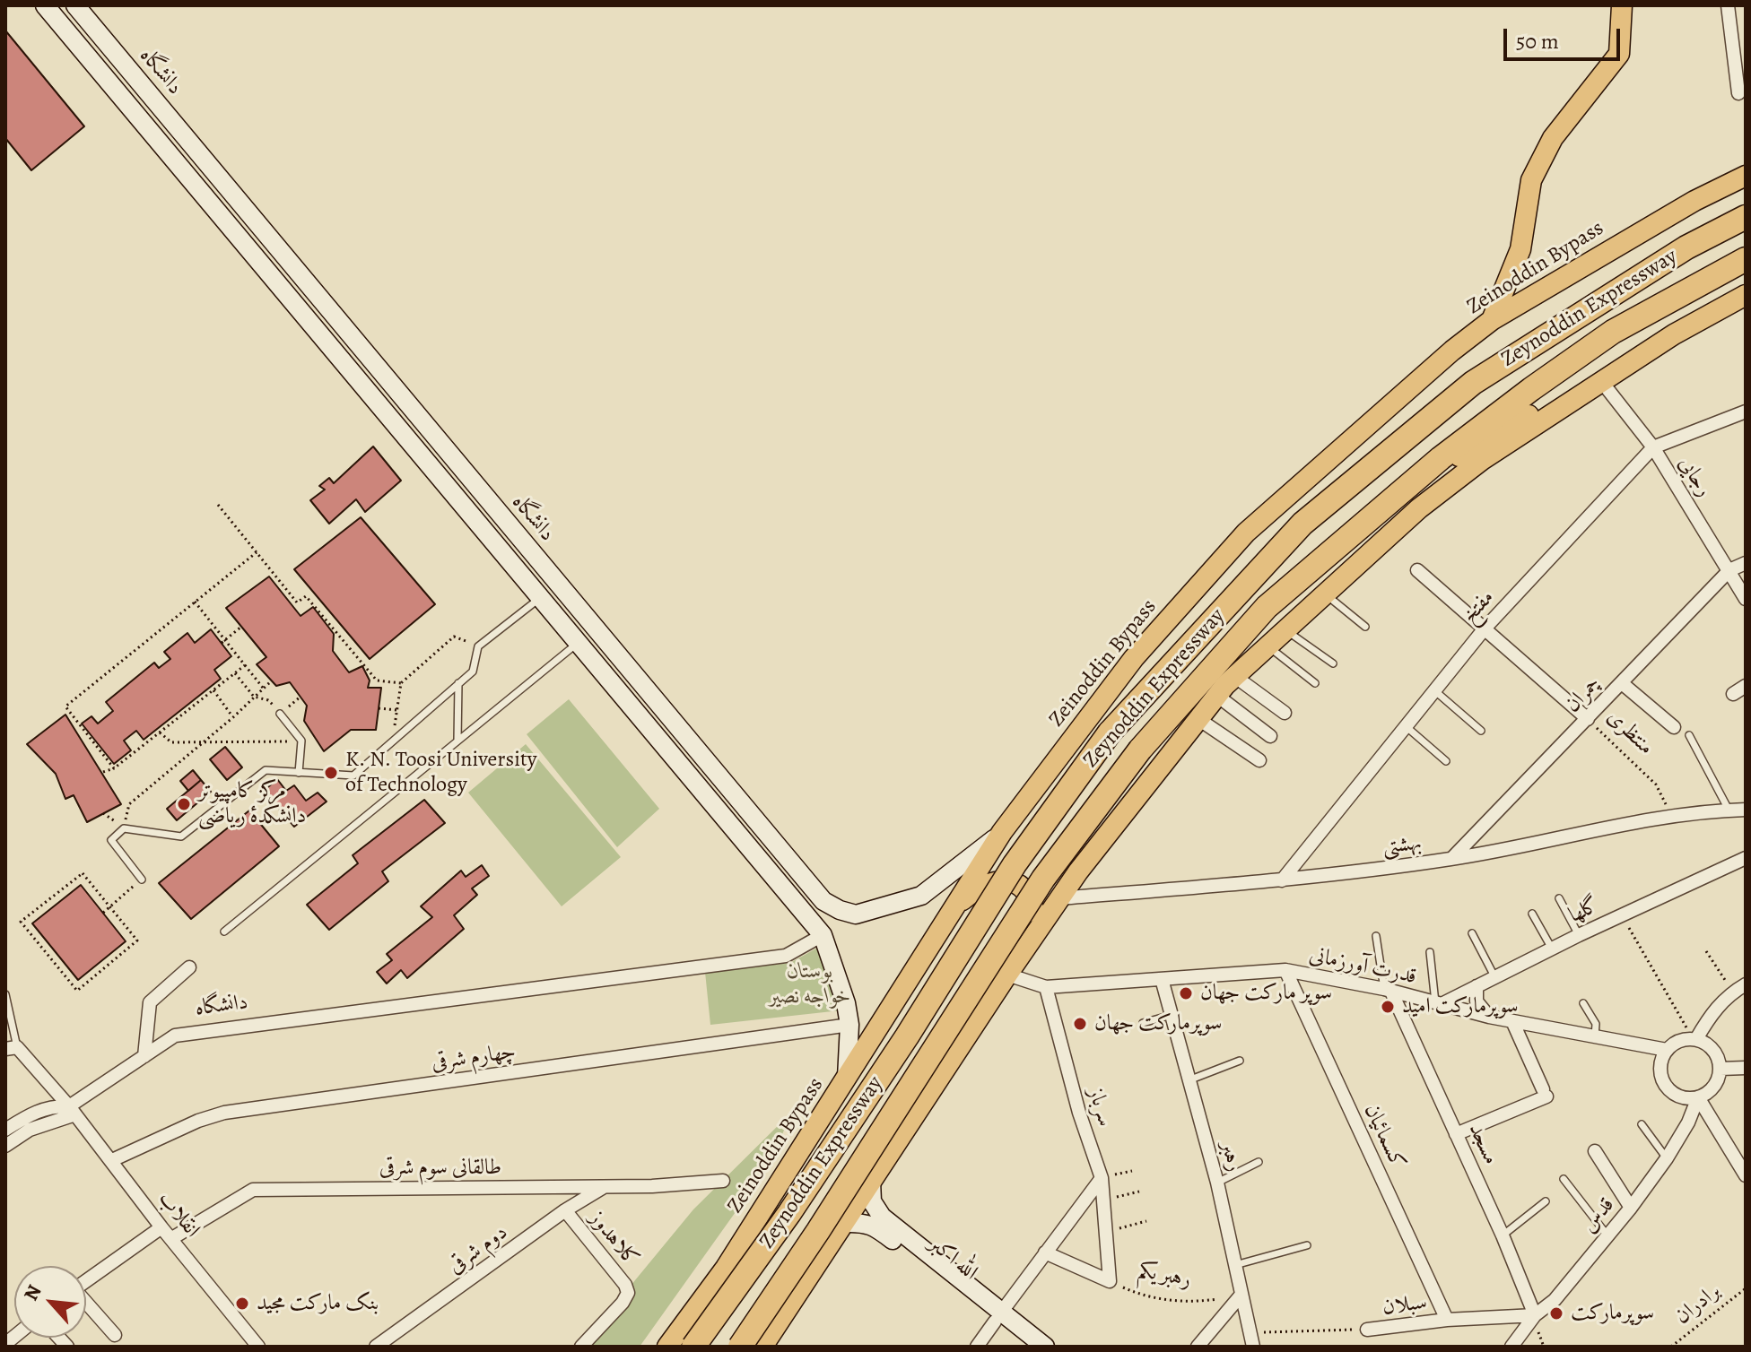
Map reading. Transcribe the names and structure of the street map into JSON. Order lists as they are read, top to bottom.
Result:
{
  "streets": {
    "highway": ["Zeynoddin Expressway"],
    "main road": ["دانشگاه", "Zeinoddin Bypass", "الله اکبر"],
    "street": [
      "رجایی",
      "مفتخ",
      "چمران",
      "منتظری",
      "بهشتی",
      "گلها",
      "قدرت آورزمانی",
      "چهارم شرقی",
      "سرباز",
      "کسمائیان",
      "مسجد",
      "رهبر",
      "طالقانی سوم شرقی",
      "انقلاب",
      "قدس",
      "کلاهدوز",
      "دوم شرقی",
      "رهبر یکم",
      "سبلان"
    ],
    "path": ["برادران"]
  },
  "crossings": [
    ["دانشگاه", "Zeinoddin Bypass"],
    ["دانشگاه", "چهارم شرقی"],
    ["دانشگاه", "انقلاب"],
    ["رجایی", "مفتخ"],
    ["رجایی", "چمران"],
    ["مفتخ", "منتظری"],
    ["مفتخ", "بهشتی"],
    ["چمران", "منتظری"],
    ["چمران", "بهشتی"],
    ["منتظری", "بهشتی"],
    ["گلها", "قدرت آورزمانی"],
    ["قدرت آورزمانی", "سرباز"],
    ["قدرت آورزمانی", "کسمائیان"],
    ["قدرت آورزمانی", "مسجد"],
    ["قدرت آورزمانی", "رهبر"],
    ["قدرت آورزمانی", "قدس"],
    ["چهارم شرقی", "انقلاب"],
    ["سرباز", "رهبر یکم"],
    ["کسمائیان", "سبلان"],
    ["مسجد", "قدس"],
    ["رهبر", "رهبر یکم"],
    ["طالقانی سوم شرقی", "انقلاب"],
    ["طالقانی سوم شرقی", "دوم شرقی"],
    ["کلاهدوز", "دوم شرقی"]
  ],
  "parks": ["بوستان خواجه نصیر"],
  "places": [
    "K. N. Toosi University of Technology",
    "مرکز کامپیوتر دانشکدهٔ ریاضی",
    "سوپر مارکت جهان",
    "سوپرمارکت امید",
    "سوپرمارکت جهان",
    "بنک‌ مارکت مجید",
    "سوپرمارکت"
  ],
  "scale_bar": "50 m",
  "north": "top left"
}
